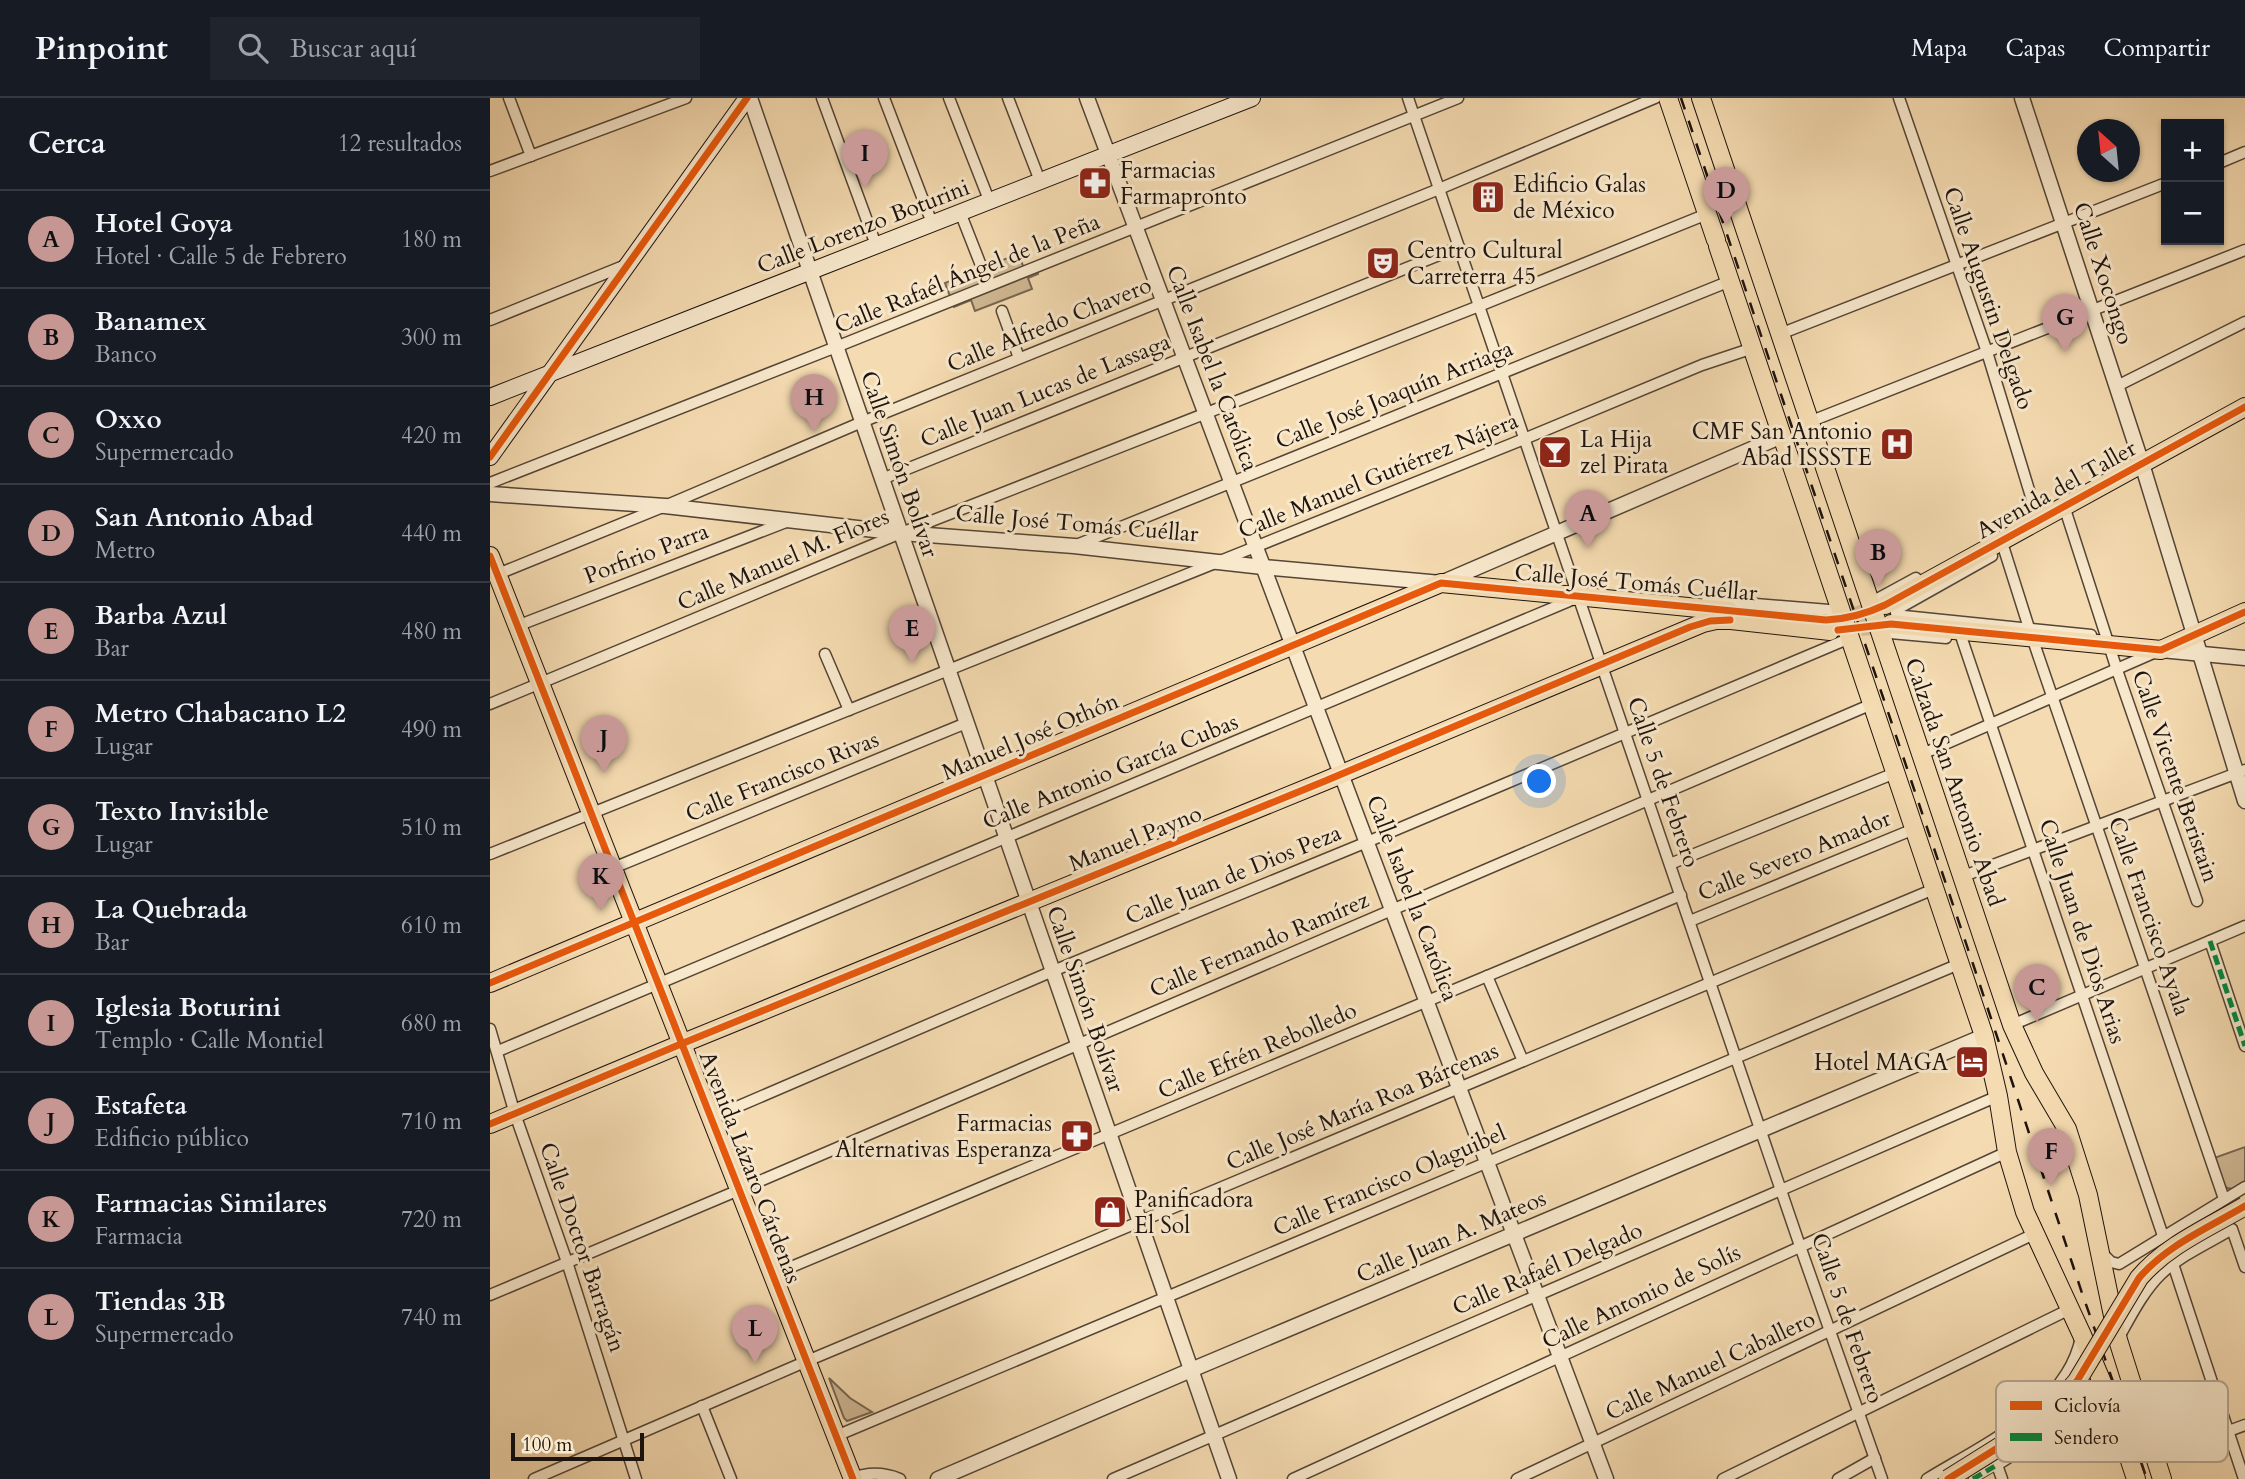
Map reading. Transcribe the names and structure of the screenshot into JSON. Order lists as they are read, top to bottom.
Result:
{
  "streets": {
    "main road": [
      "Calle Lorenzo Boturini",
      "Avenida del Taller",
      "Calle José Tomás Cuéllar",
      "Manuel José Othón",
      "Calzada San Antonio Abad",
      "Manuel Payno",
      "Avenida Lázaro Cárdenas"
    ],
    "street": [
      "Calle Rafaél Ángel de la Peña",
      "Calle Xocongo",
      "Calle Augustin Delgado",
      "Calle Alfredo Chavero",
      "Calle Isabel la Católica",
      "Calle Juan Lucas de Lassaga",
      "Calle José Joaquín Arriaga",
      "Calle Simón Bolívar",
      "Calle Manuel Gutiérrez Nájera",
      "Porfirio Parra",
      "Calle Manuel M. Flores",
      "Calle Antonio García Cubas",
      "Calle Francisco Rivas",
      "Calle Vicente Beristain",
      "Calle 5 de Febrero",
      "Calle Severo Amador",
      "Calle Juan de Dios Peza",
      "Calle Francisco Ayala",
      "Calle Juan de Dios Arias",
      "Calle Fernando Ramírez",
      "Calle Efrén Rebolledo",
      "Calle José María Roa Bárcenas",
      "Calle Francisco Olaguibel",
      "Calle Juan A. Mateos",
      "Calle Doctor Barragán",
      "Calle Rafaél Delgado",
      "Calle Antonio de Solís",
      "Calle Manuel Caballero"
    ]
  },
  "crossings": [
    ["Calle Lorenzo Boturini", "Calle Isabel la Católica"],
    ["Calle Lorenzo Boturini", "Calle Simón Bolívar"],
    ["Calle Rafaél Ángel de la Peña", "Calle Isabel la Católica"],
    ["Calle Rafaél Ángel de la Peña", "Calle Simón Bolívar"],
    ["Calle Rafaél Ángel de la Peña", "Calle 5 de Febrero"],
    ["Calle Xocongo", "Avenida del Taller"],
    ["Calle Augustin Delgado", "Avenida del Taller"],
    ["Calle Alfredo Chavero", "Calle Isabel la Católica"],
    ["Calle Alfredo Chavero", "Calle Simón Bolívar"],
    ["Calle Alfredo Chavero", "Calle José Tomás Cuéllar"],
    ["Calle Alfredo Chavero", "Calle 5 de Febrero"],
    ["Calle Alfredo Chavero", "Avenida Lázaro Cárdenas"],
    ["Calle Isabel la Católica", "Calle Juan Lucas de Lassaga"],
    ["Calle Isabel la Católica", "Calle José Joaquín Arriaga"],
    ["Calle Isabel la Católica", "Calle Manuel Gutiérrez Nájera"],
    ["Calle Isabel la Católica", "Calle José Tomás Cuéllar"],
    ["Calle Isabel la Católica", "Calle Manuel M. Flores"],
    ["Calle Isabel la Católica", "Manuel José Othón"],
    ["Calle Isabel la Católica", "Calle Antonio García Cubas"],
    ["Calle Isabel la Católica", "Manuel Payno"],
    ["Calle Isabel la Católica", "Calle Juan de Dios Peza"],
    ["Calle Isabel la Católica", "Calle Fernando Ramírez"],
    ["Calle Isabel la Católica", "Calle Efrén Rebolledo"],
    ["Calle Isabel la Católica", "Calle José María Roa Bárcenas"],
    ["Calle Isabel la Católica", "Calle Francisco Olaguibel"],
    ["Calle Isabel la Católica", "Calle Juan A. Mateos"],
    ["Calle Isabel la Católica", "Calle Rafaél Delgado"],
    ["Calle Isabel la Católica", "Calle Antonio de Solís"],
    ["Calle Isabel la Católica", "Calle Manuel Caballero"],
    ["Calle Juan Lucas de Lassaga", "Calle Simón Bolívar"],
    ["Calle Juan Lucas de Lassaga", "Calle 5 de Febrero"],
    ["Calle José Joaquín Arriaga", "Calle José Tomás Cuéllar"],
    ["Calle José Joaquín Arriaga", "Calle 5 de Febrero"],
    ["Calle Simón Bolívar", "Calle Manuel Gutiérrez Nájera"],
    ["Calle Simón Bolívar", "Calle José Tomás Cuéllar"],
    ["Calle Simón Bolívar", "Calle Manuel M. Flores"],
    ["Calle Simón Bolívar", "Manuel José Othón"],
    ["Calle Simón Bolívar", "Calle Antonio García Cubas"],
    ["Calle Simón Bolívar", "Calle Francisco Rivas"],
    ["Calle Simón Bolívar", "Manuel Payno"],
    ["Calle Simón Bolívar", "Calle Juan de Dios Peza"],
    ["Calle Simón Bolívar", "Calle Fernando Ramírez"],
    ["Calle Simón Bolívar", "Calle Efrén Rebolledo"],
    ["Calle Simón Bolívar", "Calle José María Roa Bárcenas"],
    ["Calle Simón Bolívar", "Calle Francisco Olaguibel"],
    ["Calle Simón Bolívar", "Calle Juan A. Mateos"],
    ["Calle Simón Bolívar", "Calle Rafaél Delgado"],
    ["Calle Manuel Gutiérrez Nájera", "Calle José Tomás Cuéllar"],
    ["Calle Manuel Gutiérrez Nájera", "Calle 5 de Febrero"],
    ["Calle Manuel Gutiérrez Nájera", "Avenida Lázaro Cárdenas"],
    ["Avenida del Taller", "Calle Vicente Beristain"],
    ["Avenida del Taller", "Calzada San Antonio Abad"],
    ["Calle José Tomás Cuéllar", "Porfirio Parra"],
    ["Calle José Tomás Cuéllar", "Calle Manuel M. Flores"],
    ["Calle José Tomás Cuéllar", "Manuel José Othón"],
    ["Calle José Tomás Cuéllar", "Calle Antonio García Cubas"],
    ["Calle José Tomás Cuéllar", "Calle 5 de Febrero"],
    ["Calle José Tomás Cuéllar", "Manuel Payno"],
    ["Porfirio Parra", "Avenida Lázaro Cárdenas"],
    ["Calle Manuel M. Flores", "Calle 5 de Febrero"],
    ["Calle Manuel M. Flores", "Avenida Lázaro Cárdenas"],
    ["Manuel José Othón", "Calle 5 de Febrero"],
    ["Manuel José Othón", "Avenida Lázaro Cárdenas"],
    ["Calle Antonio García Cubas", "Calle 5 de Febrero"],
    ["Calle Antonio García Cubas", "Avenida Lázaro Cárdenas"],
    ["Calle Antonio García Cubas", "Calle Doctor Barragán"],
    ["Calle Francisco Rivas", "Avenida Lázaro Cárdenas"],
    ["Calle 5 de Febrero", "Manuel Payno"],
    ["Calle 5 de Febrero", "Calle Severo Amador"],
    ["Calle 5 de Febrero", "Calle Juan de Dios Peza"],
    ["Calle 5 de Febrero", "Calle Fernando Ramírez"],
    ["Calle 5 de Febrero", "Calle Efrén Rebolledo"],
    ["Calle 5 de Febrero", "Calle José María Roa Bárcenas"],
    ["Calle 5 de Febrero", "Calle Francisco Olaguibel"],
    ["Calle 5 de Febrero", "Calle Juan A. Mateos"],
    ["Calle 5 de Febrero", "Calle Rafaél Delgado"],
    ["Calle 5 de Febrero", "Calle Antonio de Solís"],
    ["Calle 5 de Febrero", "Calle Manuel Caballero"],
    ["Manuel Payno", "Avenida Lázaro Cárdenas"],
    ["Manuel Payno", "Calle Doctor Barragán"],
    ["Calle Juan de Dios Peza", "Avenida Lázaro Cárdenas"],
    ["Calle Fernando Ramírez", "Avenida Lázaro Cárdenas"],
    ["Calle Fernando Ramírez", "Calle Doctor Barragán"],
    ["Calle Efrén Rebolledo", "Avenida Lázaro Cárdenas"],
    ["Calle José María Roa Bárcenas", "Avenida Lázaro Cárdenas"],
    ["Calle José María Roa Bárcenas", "Calle Doctor Barragán"],
    ["Avenida Lázaro Cárdenas", "Calle Francisco Olaguibel"]
  ],
  "places": {
    "pharmacy": ["Farmacias Farmapronto", "Farmacias Alternativas Esperanza"],
    "building": ["Edificio Galas de México"],
    "theatre": ["Centro Cultural Carreterra 45"],
    "hospital": ["CMF San Antonio Abad ISSSTE"],
    "bar": ["La Hija zel Pirata"],
    "hotel": ["Hotel MAGA"],
    "shop": ["Panificadora El Sol"]
  },
  "legend": ["Ciclovía", "Sendero"],
  "scale_bar": "100 m",
  "north": "top left",
  "page": {
    "header": "Pinpoint",
    "search": "Buscar aquí",
    "nav": ["Mapa", "Capas", "Compartir"],
    "heading": ["Cerca", "12 resultados"],
    "map_buttons": ["+", "−"],
    "pins": [
      "I",
      "D",
      "G",
      "H",
      "A",
      "B",
      "E",
      "J",
      "K",
      "C",
      "F",
      "L"
    ],
    "list": [
      {
        "mark": "A",
        "name": "Hotel Goya",
        "note": "Hotel · Calle 5 de Febrero",
        "value": "180 m"
      },
      {
        "mark": "B",
        "name": "Banamex",
        "note": "Banco",
        "value": "300 m"
      },
      {
        "mark": "C",
        "name": "Oxxo",
        "note": "Supermercado",
        "value": "420 m"
      },
      {
        "mark": "D",
        "name": "San Antonio Abad",
        "note": "Metro",
        "value": "440 m"
      },
      {
        "mark": "E",
        "name": "Barba Azul",
        "note": "Bar",
        "value": "480 m"
      },
      {
        "mark": "F",
        "name": "Metro Chabacano L2",
        "note": "Lugar",
        "value": "490 m"
      },
      {
        "mark": "G",
        "name": "Texto Invisible",
        "note": "Lugar",
        "value": "510 m"
      },
      {
        "mark": "H",
        "name": "La Quebrada",
        "note": "Bar",
        "value": "610 m"
      },
      {
        "mark": "I",
        "name": "Iglesia Boturini",
        "note": "Templo · Calle Montiel",
        "value": "680 m"
      },
      {
        "mark": "J",
        "name": "Estafeta",
        "note": "Edificio público",
        "value": "710 m"
      },
      {
        "mark": "K",
        "name": "Farmacias Similares",
        "note": "Farmacia",
        "value": "720 m"
      },
      {
        "mark": "L",
        "name": "Tiendas 3B",
        "note": "Supermercado",
        "value": "740 m"
      }
    ],
    "scale": "100 m"
  }
}
